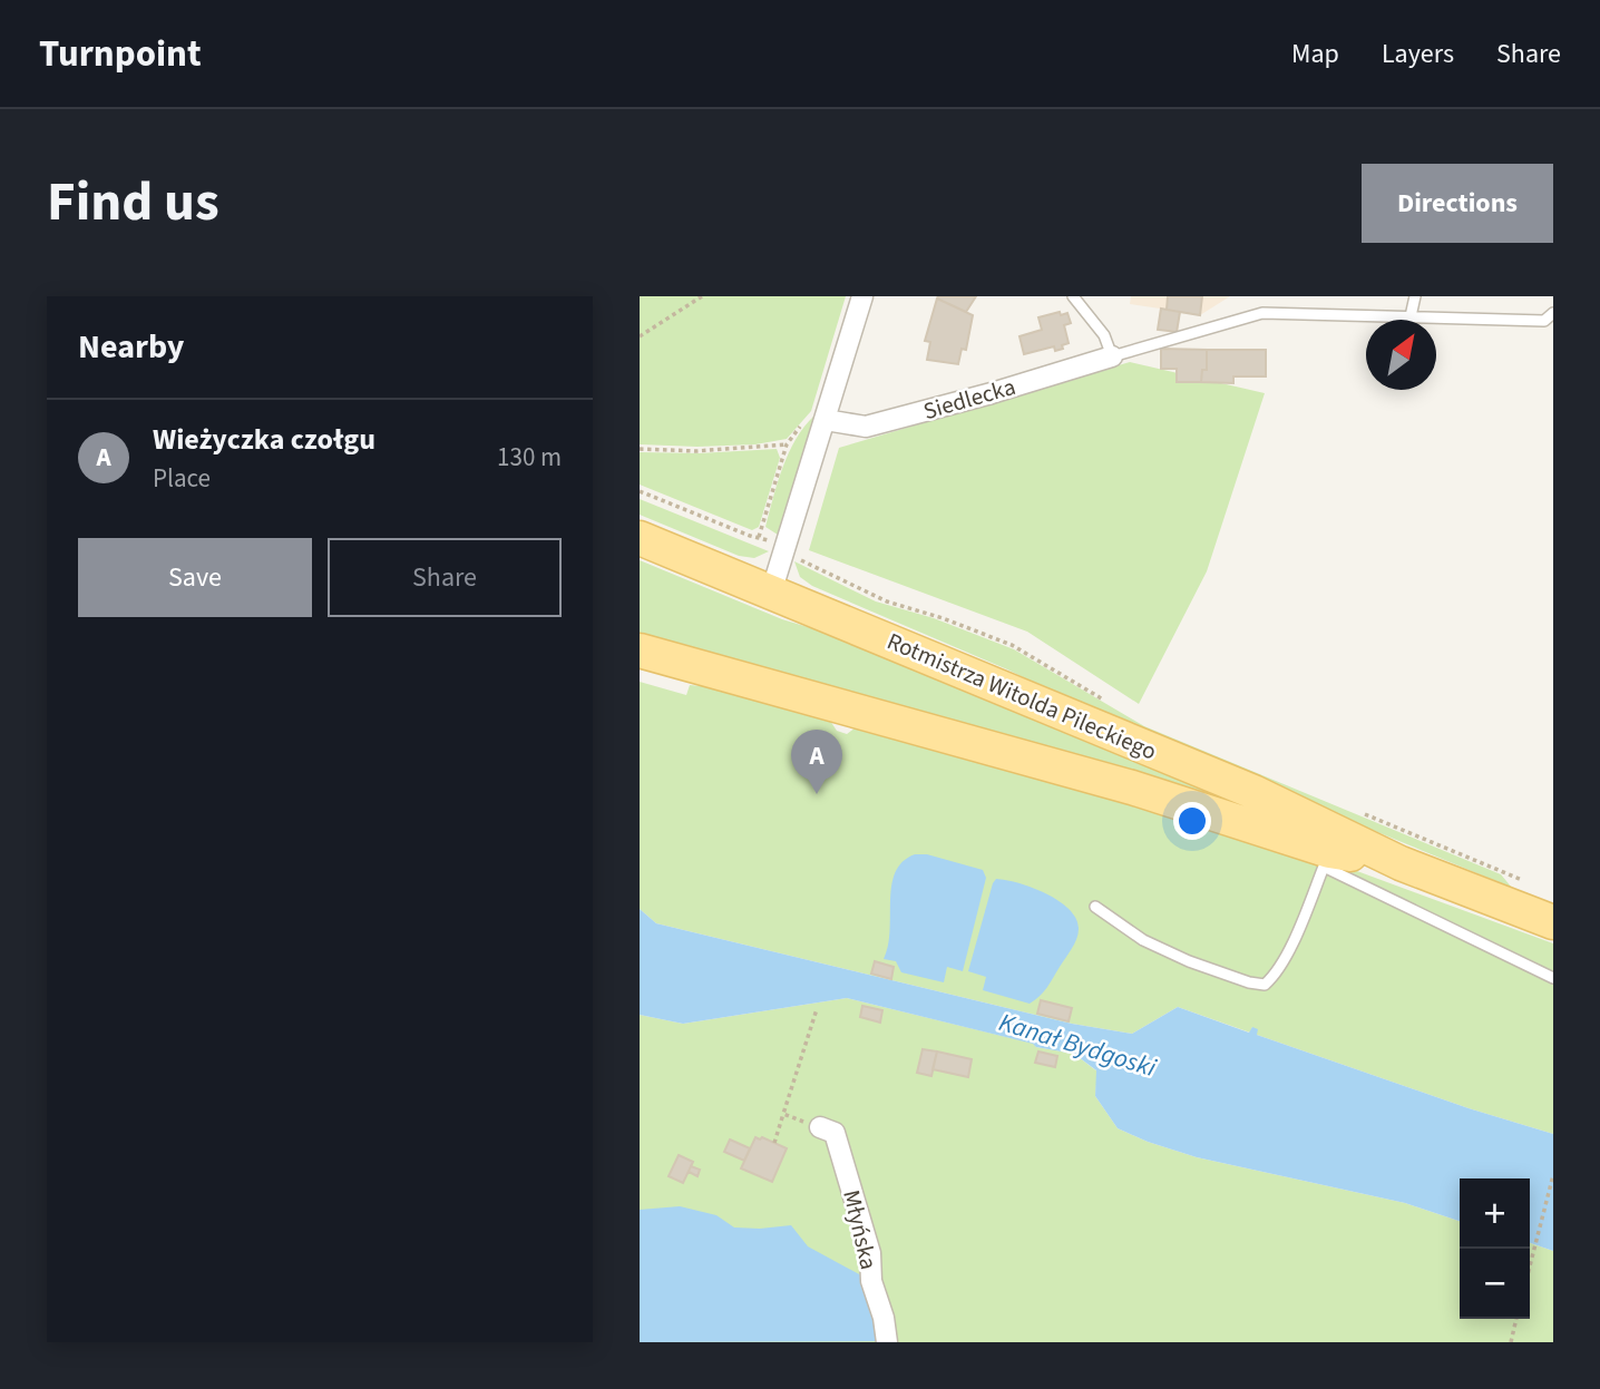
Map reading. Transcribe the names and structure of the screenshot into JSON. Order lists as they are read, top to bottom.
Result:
{
  "streets": {
    "main road": ["Rotmistrza Witolda Pileckiego"],
    "street": ["Siedlecka", "Młyńska"]
  },
  "water": ["Kanał Bydgoski"],
  "north": "top right",
  "page": {
    "header": "Turnpoint",
    "nav": ["Map", "Layers", "Share"],
    "title": "Find us",
    "buttons": [
      "Directions",
      ["Save", "Share"]
    ],
    "heading": "Nearby",
    "list": [
      {
        "mark": "A",
        "name": "Wieżyczka czołgu",
        "note": "Place",
        "value": "130 m"
      }
    ],
    "pins": "A",
    "map_buttons": ["+", "−"]
  }
}
